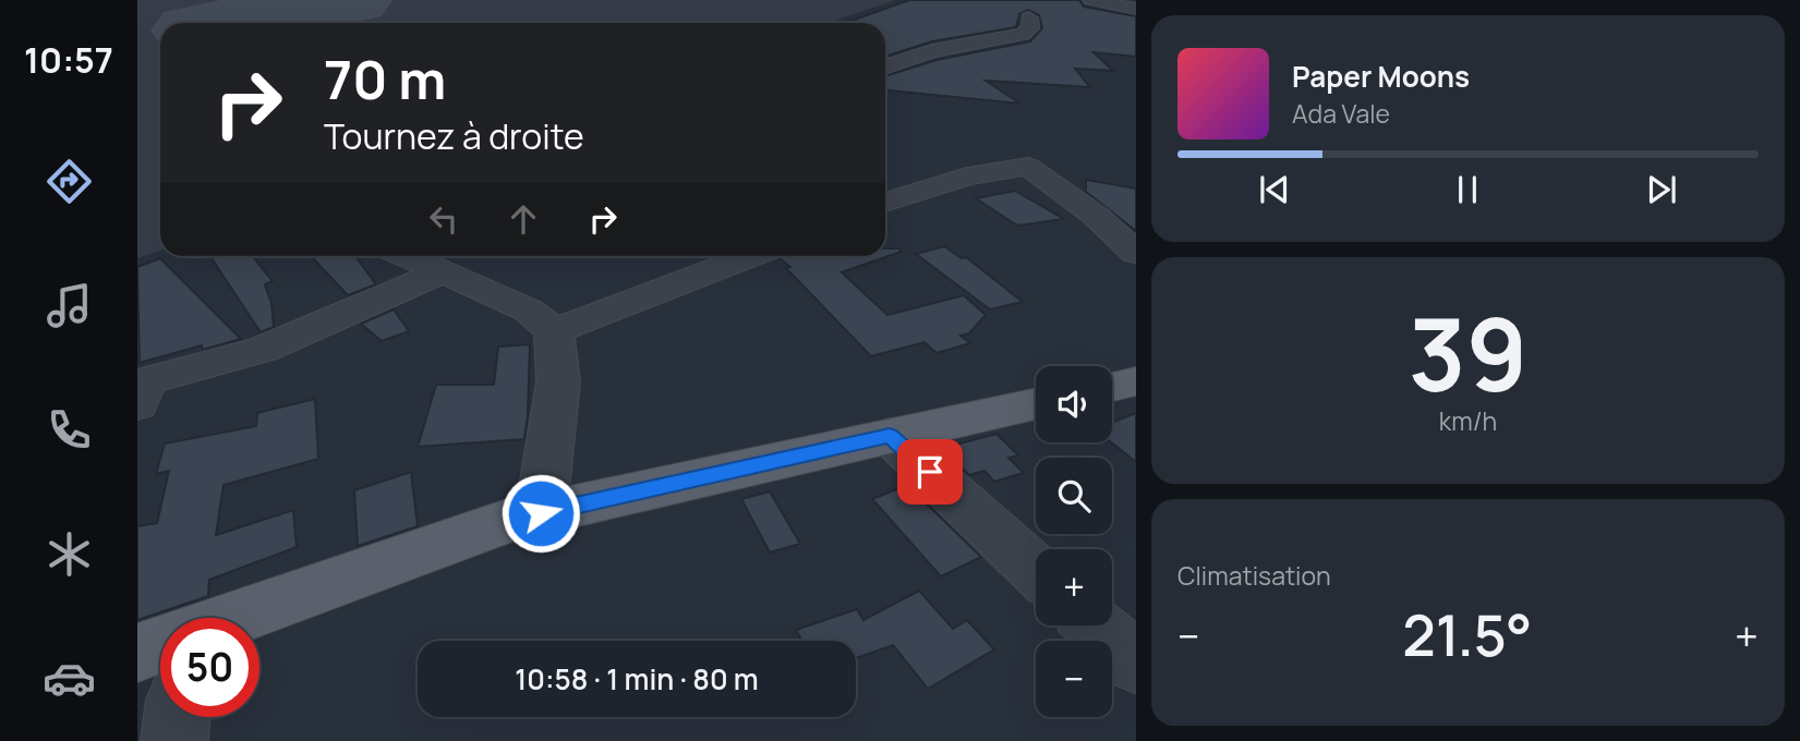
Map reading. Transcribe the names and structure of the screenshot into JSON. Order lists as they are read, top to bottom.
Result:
{
  "page": {
    "tabs": "10:57",
    "turn": ["70 m", "Tournez à droite"],
    "song": ["Paper Moons", "Ada Vale"],
    "tile": [
      ["39", "km/h"],
      "Climatisation"
    ],
    "map_buttons": ["+", "−"],
    "heat": ["−", "21.5°", "+"],
    "limit": "50",
    "trip": "10:58 · 1 min · 80 m"
  }
}
